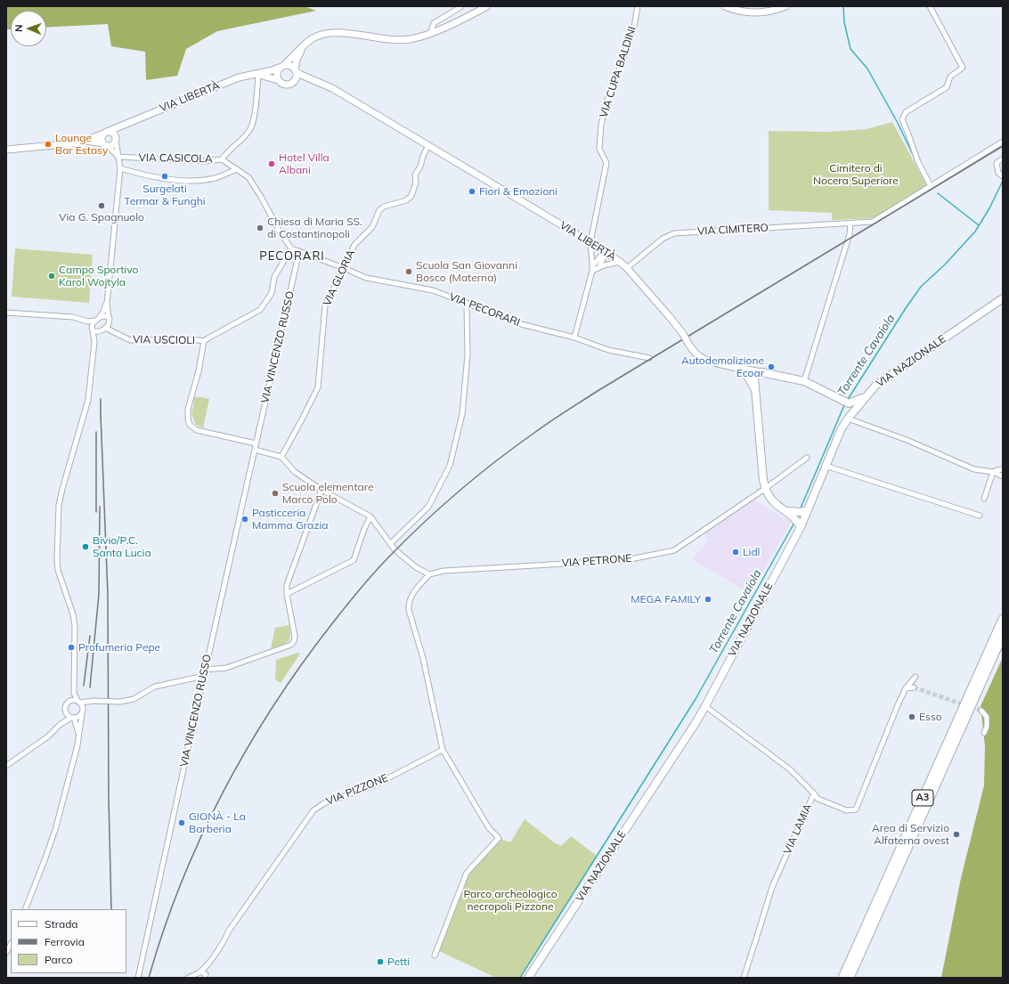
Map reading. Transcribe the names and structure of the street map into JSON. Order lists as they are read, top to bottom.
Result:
{
  "streets": {
    "highway": ["A3"],
    "main road": ["VIA LIBERTÀ", "VIA NAZIONALE"],
    "street": [
      "VIA CUPA BALDINI",
      "VIA CASICOLA",
      "VIA CIMITERO",
      "VIA GLORIA",
      "VIA PECORARI",
      "VIA USCIOLI",
      "VIA VINCENZO RUSSO",
      "VIA PETRONE",
      "VIA PIZZONE",
      "VIA LAMIA"
    ]
  },
  "crossings": [
    ["VIA CUPA BALDINI", "VIA LIBERTÀ"],
    ["VIA LIBERTÀ", "VIA CASICOLA"],
    ["VIA LIBERTÀ", "VIA CIMITERO"],
    ["VIA LIBERTÀ", "VIA GLORIA"],
    ["VIA GLORIA", "VIA PECORARI"],
    ["VIA PECORARI", "VIA USCIOLI"],
    ["VIA PECORARI", "VIA VINCENZO RUSSO"],
    ["VIA USCIOLI", "VIA VINCENZO RUSSO"],
    ["VIA NAZIONALE", "VIA LAMIA"]
  ],
  "districts": ["PECORARI"],
  "water": ["Torrente Cavaiola"],
  "parks": ["Cimitero di Nocera Superiore", "Parco archeologico necropoli Pizzone"],
  "places": [
    "Lounge Bar Estasy",
    "Hotel Villa Albani",
    "Surgelati Termar & Funghi",
    "Fiori & Emozioni",
    "Via G. Spagnuolo",
    "Chiesa di Maria SS. di Costantinopoli",
    "Scuola San Giovanni Bosco (Materna)",
    "Campo Sportivo Karol Wojtyla",
    "Autodemolizione Ecoar",
    "Scuola elementare Marco Polo",
    "Pasticceria Mamma Grazia",
    "Bivio/P.C. Santa Lucia",
    "Lidl",
    "MEGA FAMILY",
    "Profumeria Pepe",
    "Esso",
    "GIONÀ - La Barberia",
    "Area di Servizio Alfaterna ovest",
    "Petti"
  ],
  "legend": ["Strada", "Ferrovia", "Parco"],
  "north": "left"
}
